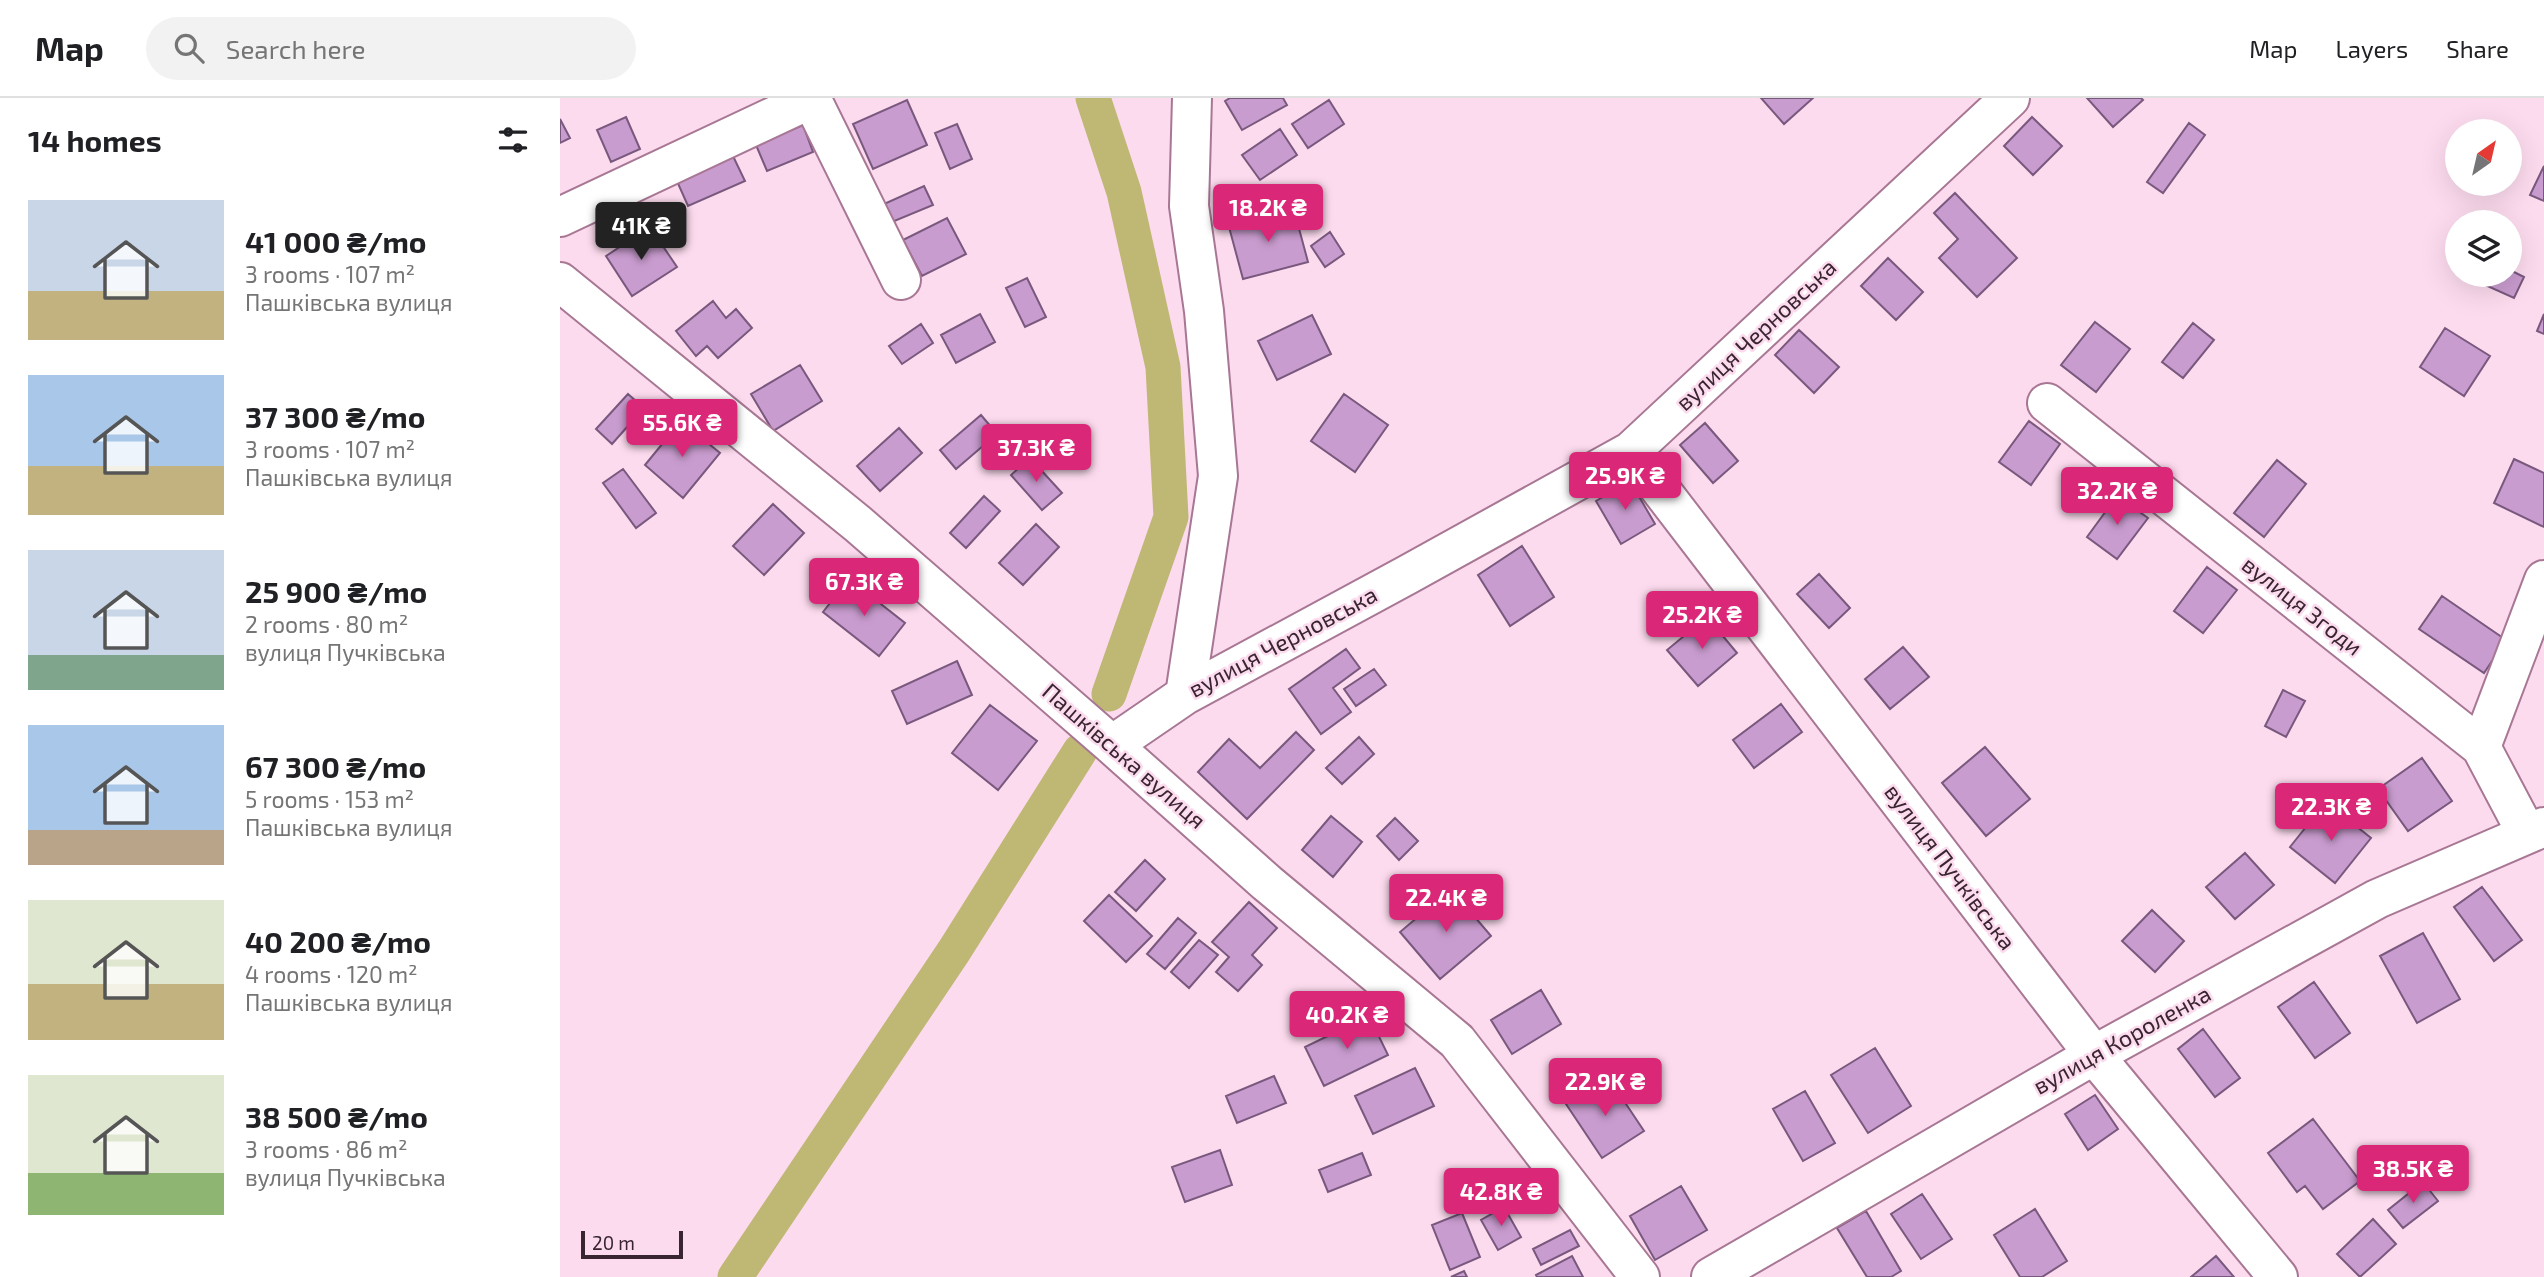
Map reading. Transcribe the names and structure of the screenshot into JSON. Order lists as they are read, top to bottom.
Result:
{
  "streets": {
    "street": [
      "вулиця Черновська",
      "вулиця Згоди",
      "Пашківська вулиця",
      "вулиця Пучківська",
      "вулиця Короленка"
    ]
  },
  "crossings": [
    ["вулиця Черновська", "Пашківська вулиця"],
    ["вулиця Черновська", "вулиця Пучківська"],
    ["вулиця Згоди", "вулиця Короленка"],
    ["вулиця Пучківська", "вулиця Короленка"]
  ],
  "scale_bar": "20 m",
  "north": "top right",
  "page": {
    "header": "Map",
    "search": "Search here",
    "nav": ["Map", "Layers", "Share"],
    "heading": "14 homes",
    "list": [
      {
        "name": "41 000 ₴/mo",
        "note": "3 rooms · 107 m² · Пашківська вулиця"
      },
      {
        "name": "37 300 ₴/mo",
        "note": "3 rooms · 107 m² · Пашківська вулиця"
      },
      {
        "name": "25 900 ₴/mo",
        "note": "2 rooms · 80 m² · вулиця Пучківська"
      },
      {
        "name": "67 300 ₴/mo",
        "note": "5 rooms · 153 m² · Пашківська вулиця"
      },
      {
        "name": "40 200 ₴/mo",
        "note": "4 rooms · 120 m² · Пашківська вулиця"
      },
      {
        "name": "38 500 ₴/mo",
        "note": "3 rooms · 86 m² · вулиця Пучківська"
      }
    ],
    "price": [
      "18.2K ₴",
      "41K ₴",
      "55.6K ₴",
      "37.3K ₴",
      "25.9K ₴",
      "32.2K ₴",
      "67.3K ₴",
      "25.2K ₴",
      "22.3K ₴",
      "22.4K ₴",
      "40.2K ₴",
      "22.9K ₴",
      "38.5K ₴",
      "42.8K ₴"
    ],
    "scale": "20 m"
  }
}
